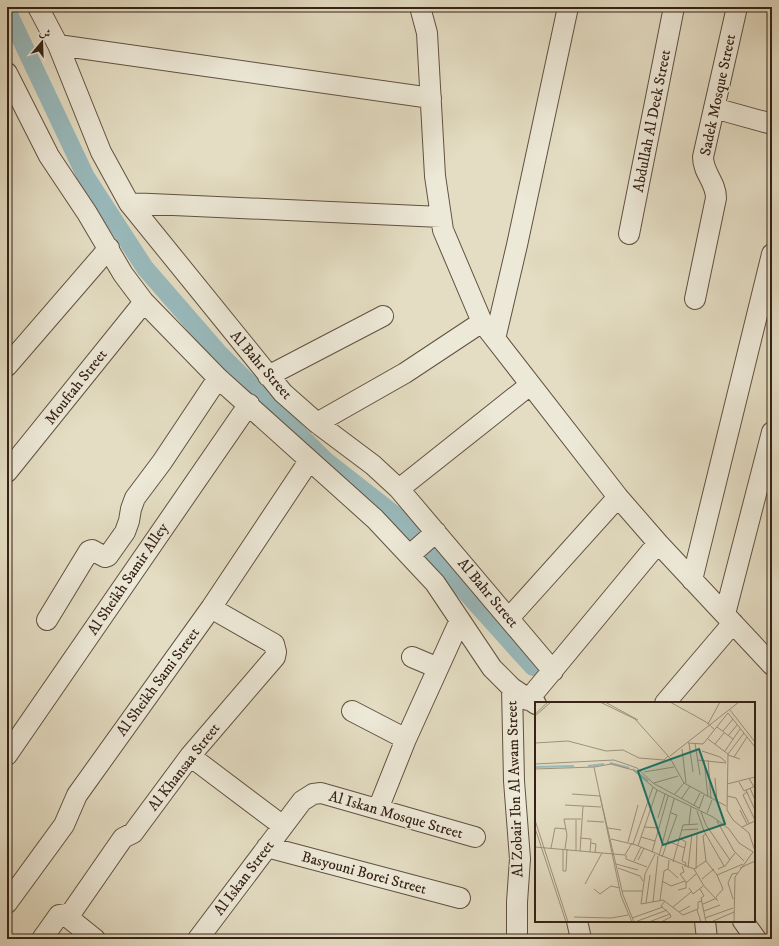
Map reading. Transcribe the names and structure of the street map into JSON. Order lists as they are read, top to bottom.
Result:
{
  "streets": {
    "street": [
      "Sadek Mosque Street",
      "Abdullah Al Deek Street",
      "Al Bahr Street",
      "Mouftah Street",
      "Al Sheikh Samir Alley",
      "Al Sheikh Sami Street",
      "Al Khansaa Street",
      "Al Zobair Ibn Al Awam Street",
      "Al Iskan Mosque Street",
      "Basyouni Borei Street",
      "Al Iskan Street"
    ]
  },
  "crossings": [
    ["Al Bahr Street", "Mouftah Street"],
    ["Al Bahr Street", "Al Sheikh Samir Alley"],
    ["Al Bahr Street", "Al Sheikh Sami Street"],
    ["Al Bahr Street", "Al Zobair Ibn Al Awam Street"],
    ["Al Sheikh Sami Street", "Al Khansaa Street"],
    ["Al Iskan Mosque Street", "Al Iskan Street"],
    ["Basyouni Borei Street", "Al Iskan Street"]
  ],
  "north": "top"
}
